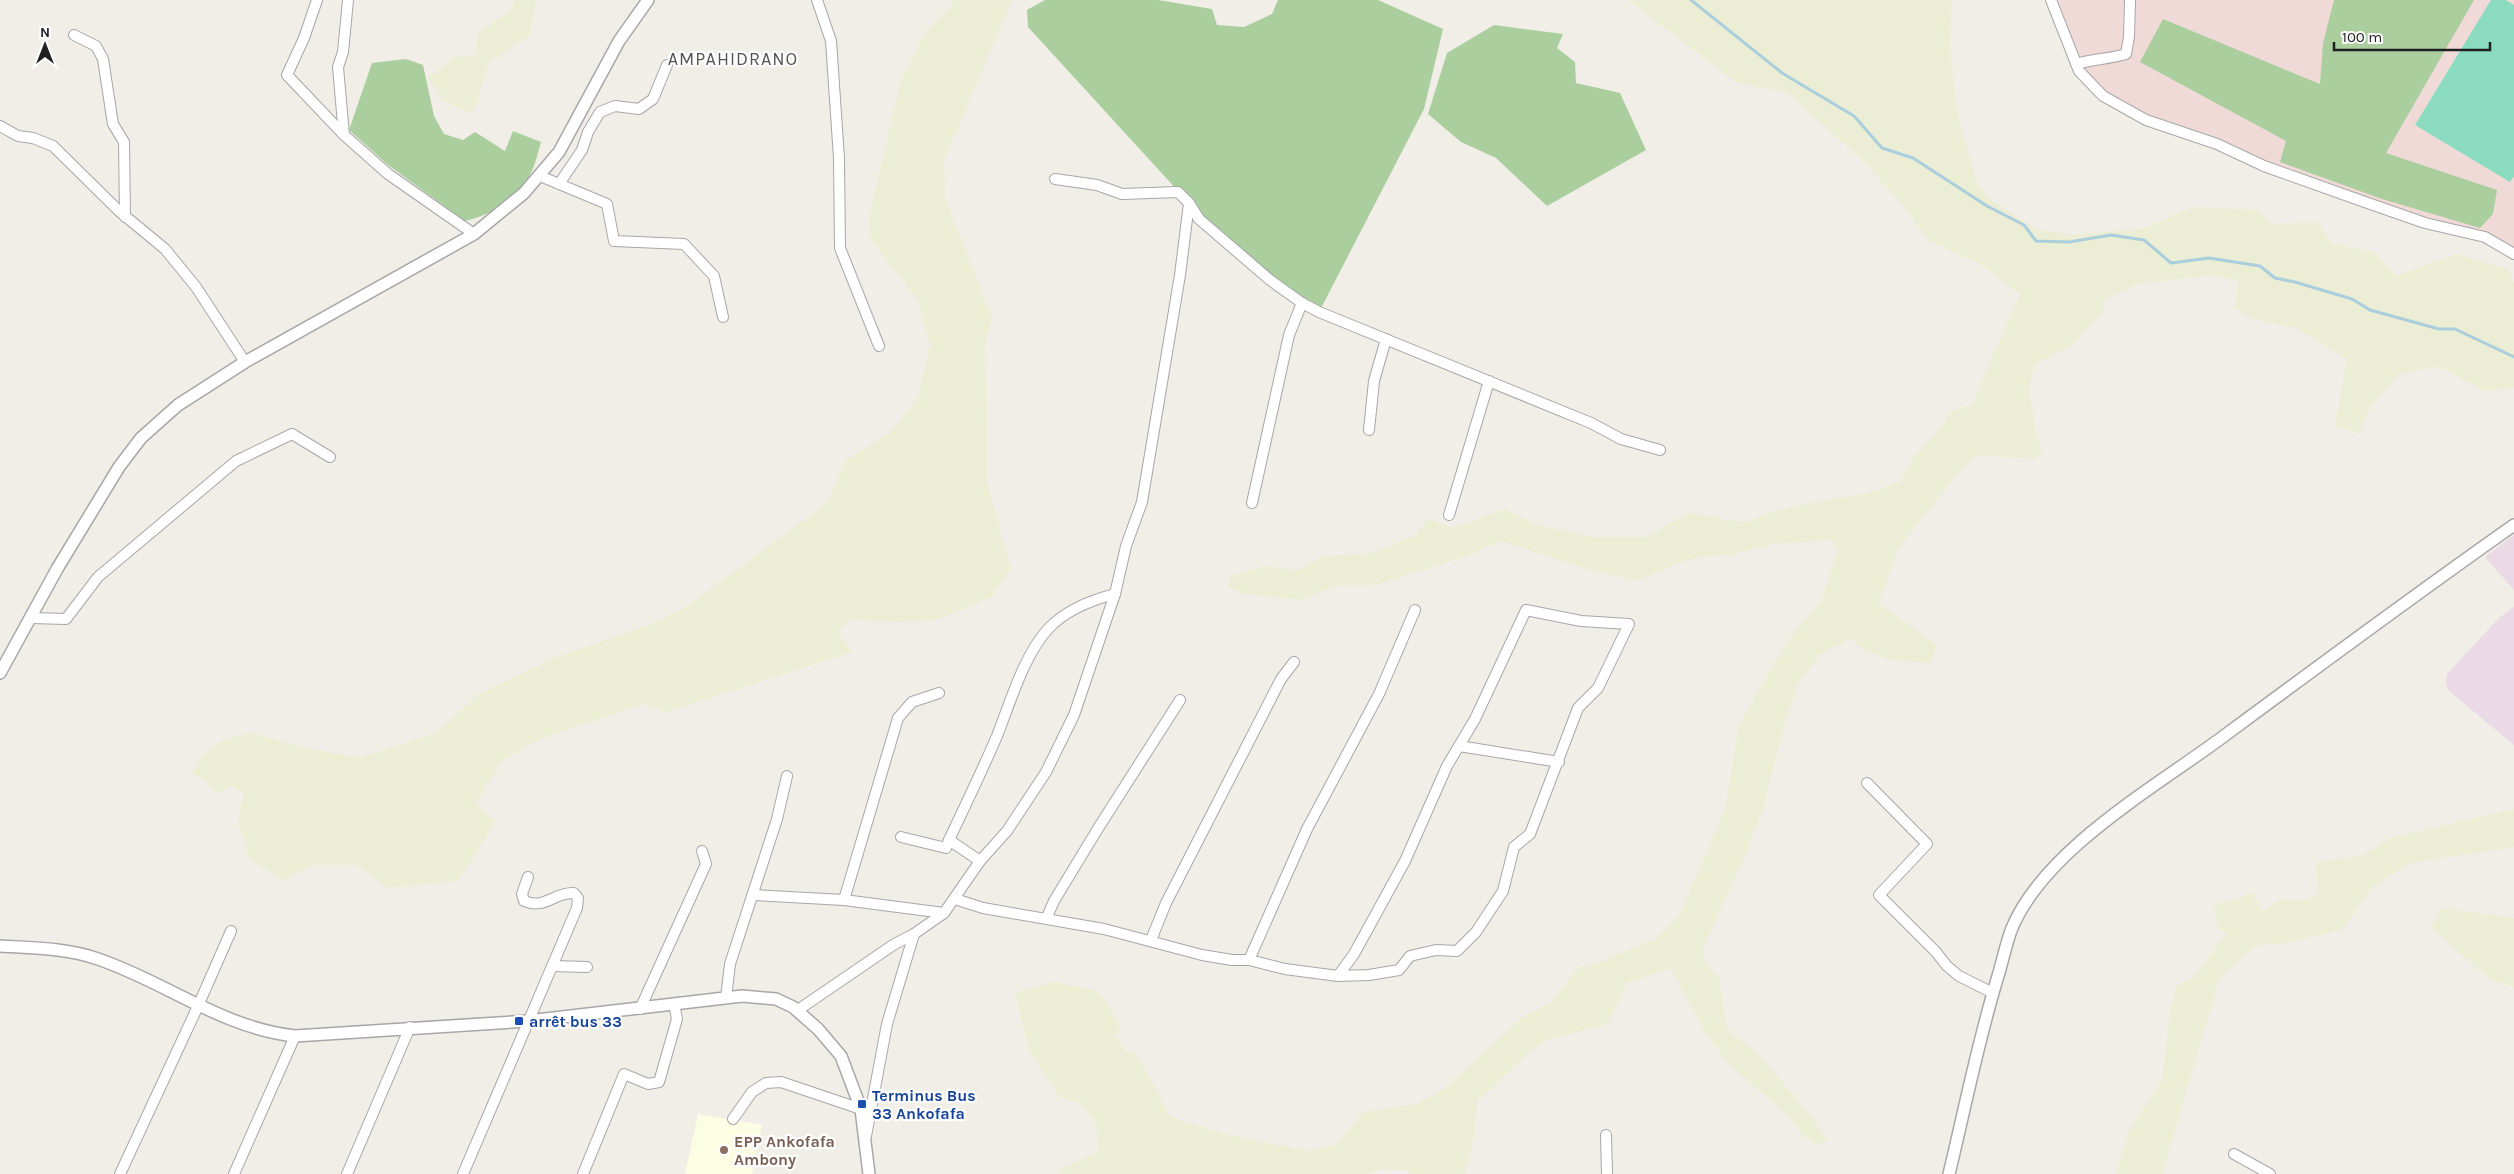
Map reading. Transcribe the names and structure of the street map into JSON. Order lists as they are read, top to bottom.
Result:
{
  "districts": ["AMPAHIDRANO"],
  "places": {
    "transit": ["arrêt bus 33", "Terminus Bus 33 Ankofafa"],
    "other": ["EPP Ankofafa Ambony"]
  },
  "scale_bar": "100 m",
  "north": "top"
}
